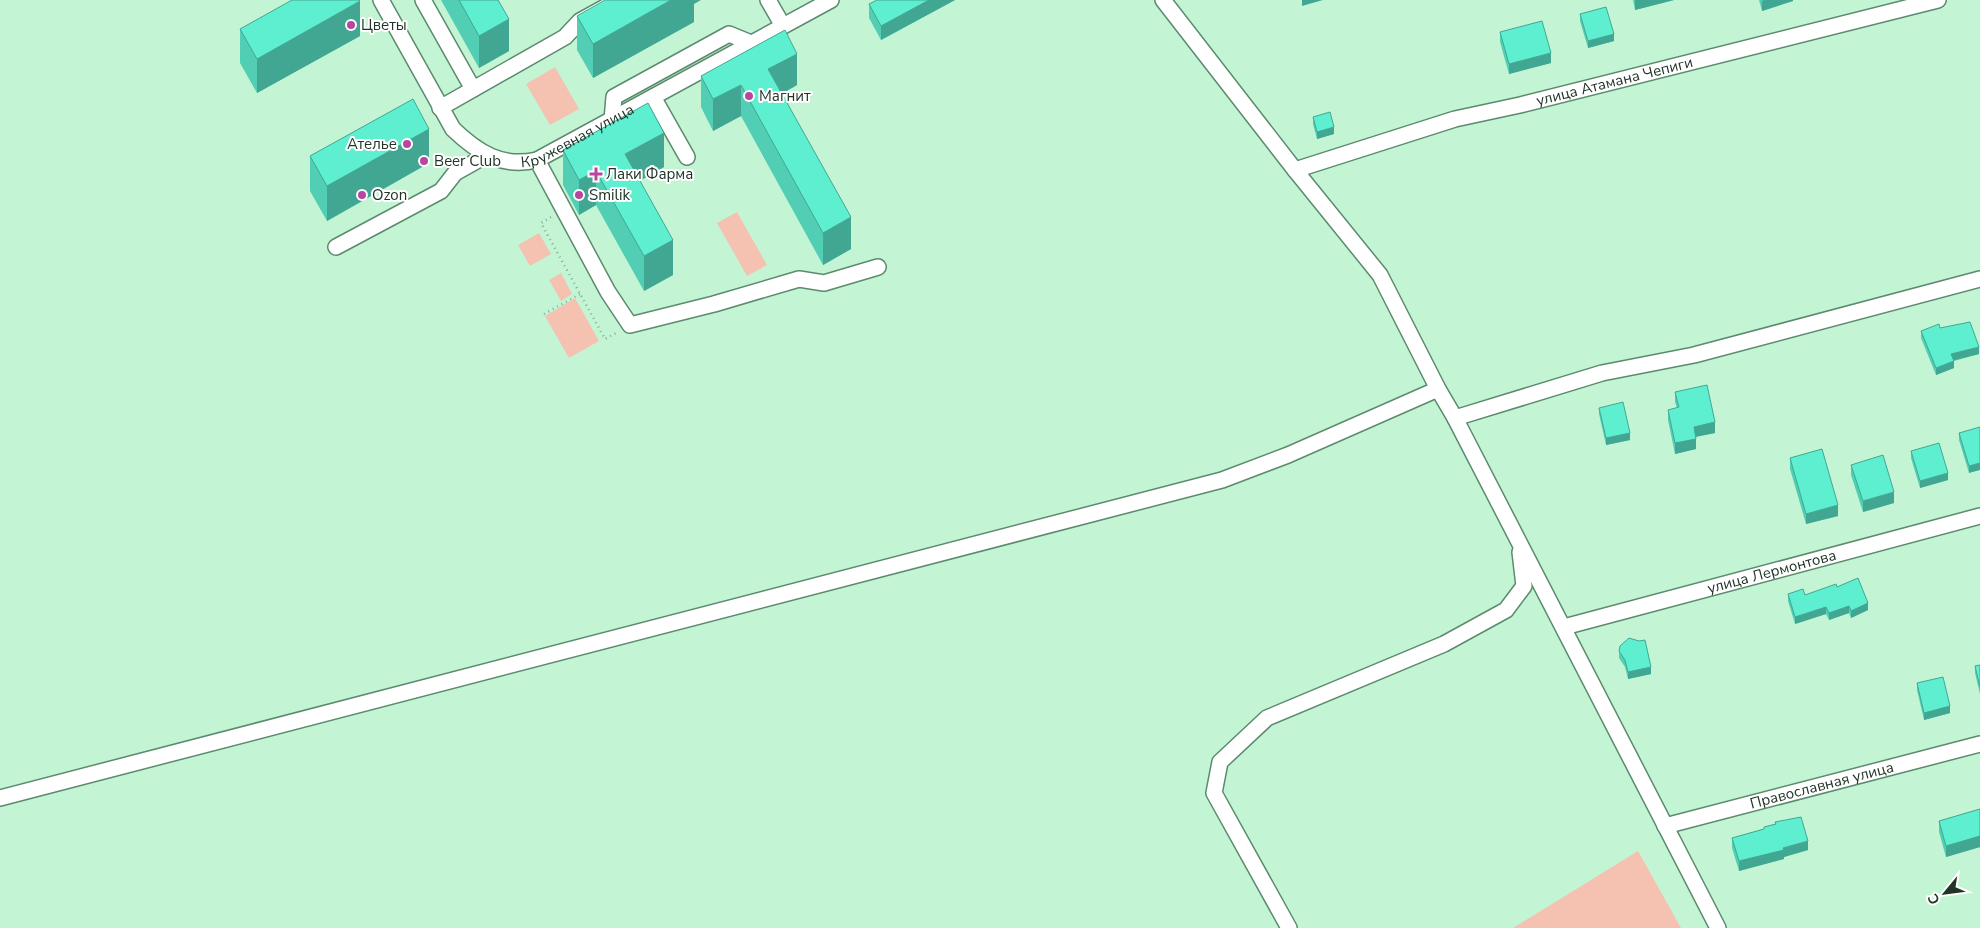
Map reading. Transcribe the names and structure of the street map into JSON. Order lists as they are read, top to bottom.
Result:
{
  "streets": {
    "street": [
      "улица Атамана Чепиги",
      "Кружевная улица",
      "улица Лермонтова",
      "Православная улица"
    ]
  },
  "places": {
    "other": [
      "Цветы",
      "Магнит",
      "Ателье",
      "Beer Club",
      "Ozon",
      "Smilik"
    ],
    "health": ["Лаки Фарма"]
  },
  "north": "bottom left"
}
